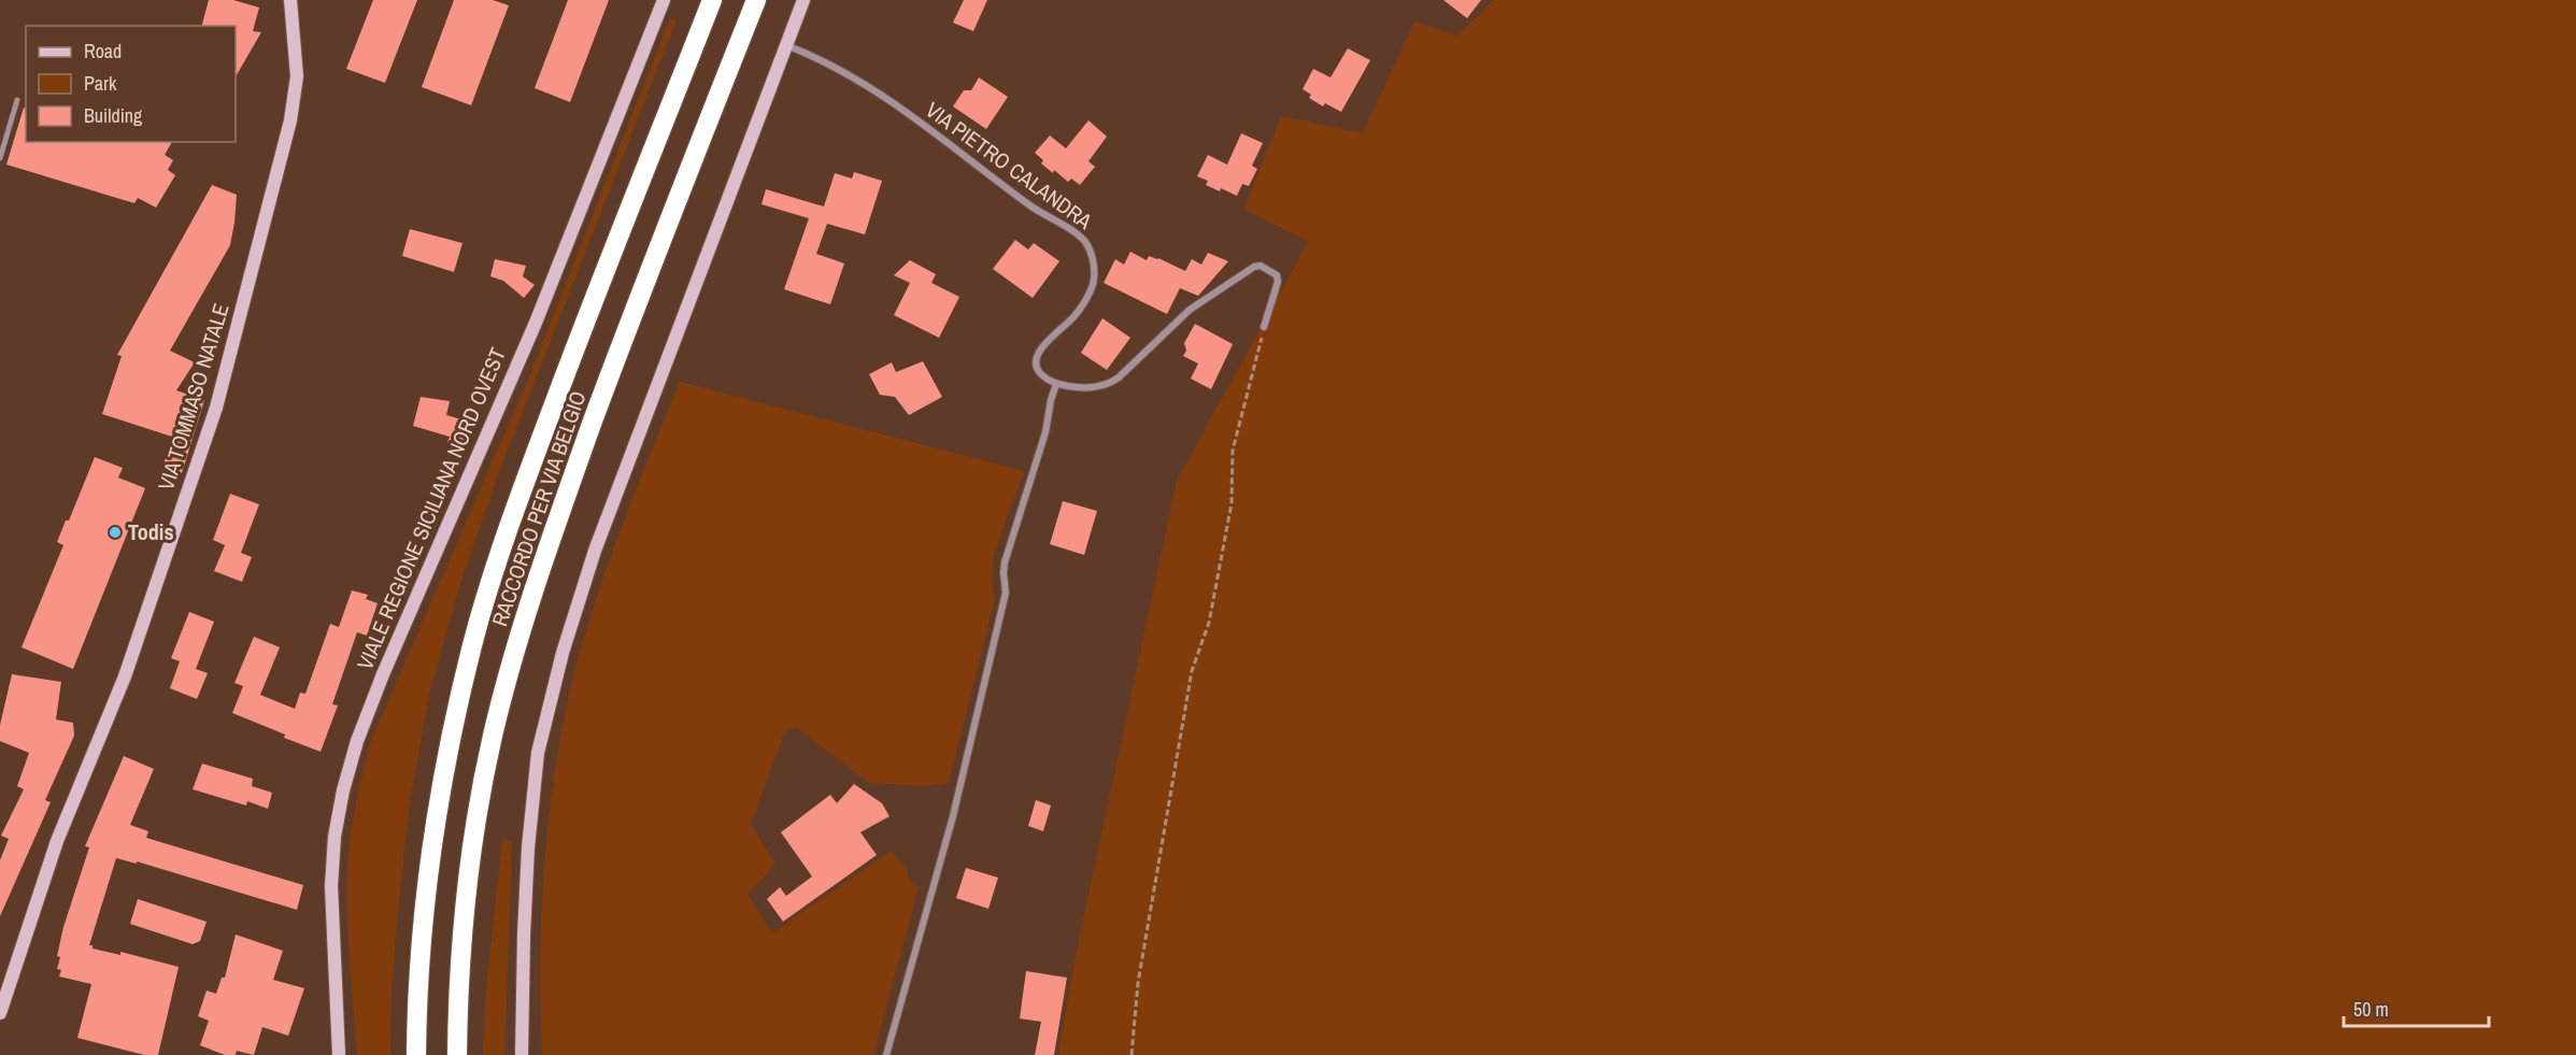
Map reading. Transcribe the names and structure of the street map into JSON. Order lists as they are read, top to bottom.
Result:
{
  "streets": {
    "highway": ["RACCORDO PER VIA BELGIO"],
    "street": ["VIA PIETRO CALANDRA", "VIA TOMMASO NATALE", "VIALE REGIONE SICILIANA NORD OVEST"]
  },
  "places": ["Todis"],
  "legend": ["Road", "Park", "Building"],
  "scale_bar": "50 m"
}
